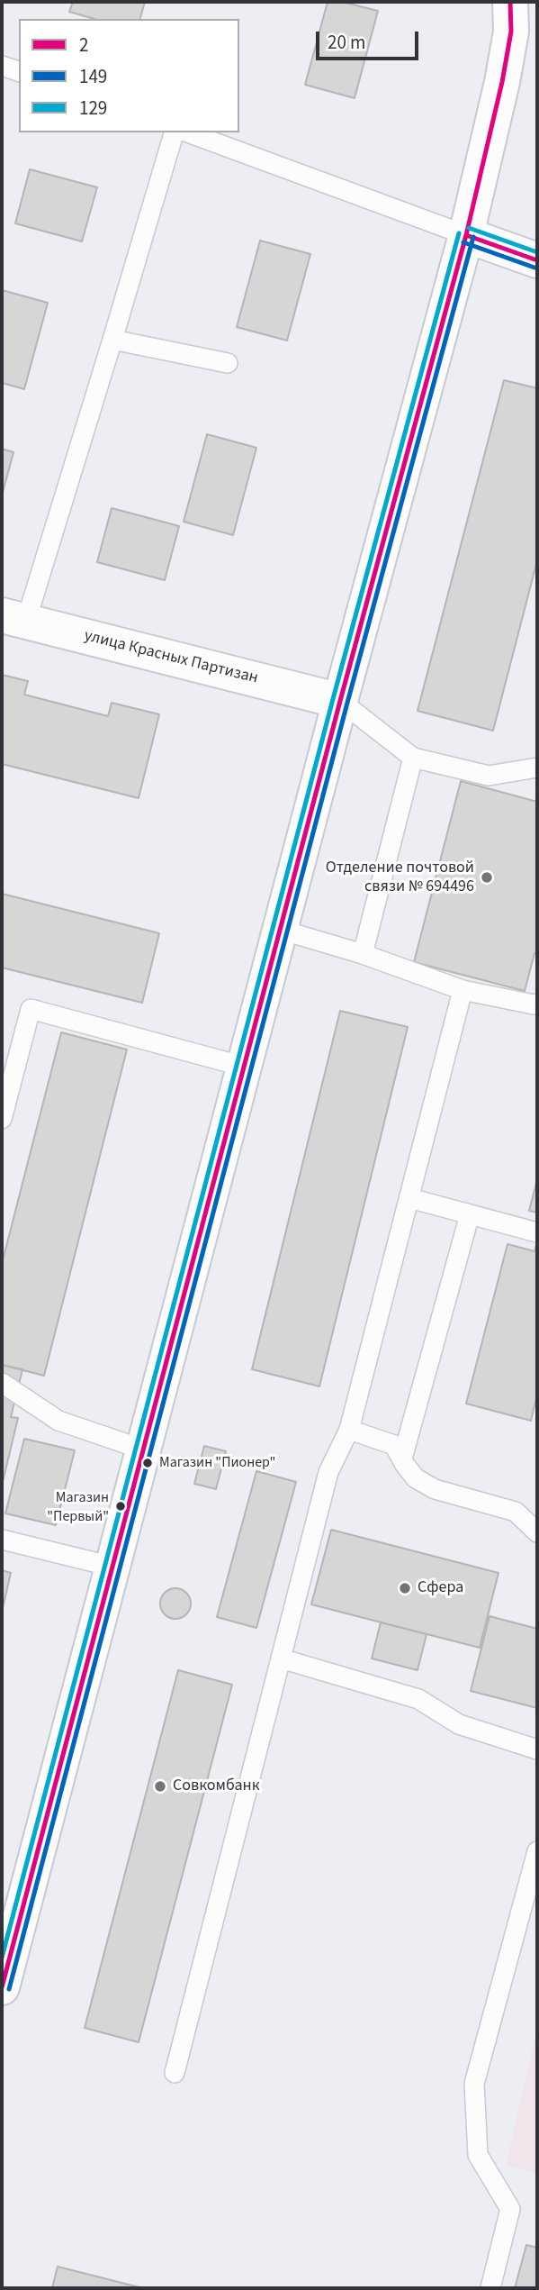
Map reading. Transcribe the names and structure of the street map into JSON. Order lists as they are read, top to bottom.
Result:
{
  "streets": {
    "street": ["улица Красных Партизан"]
  },
  "places": [
    "Отделение почтовой связи № 694496",
    "Магазин \"Пионер\"",
    "Магазин \"Первый\"",
    "Сфера",
    "Совкомбанк"
  ],
  "lines": ["transit line 2", "transit line 129", "transit line 149"],
  "legend": ["2", "149", "129"],
  "scale_bar": "20 m"
}
